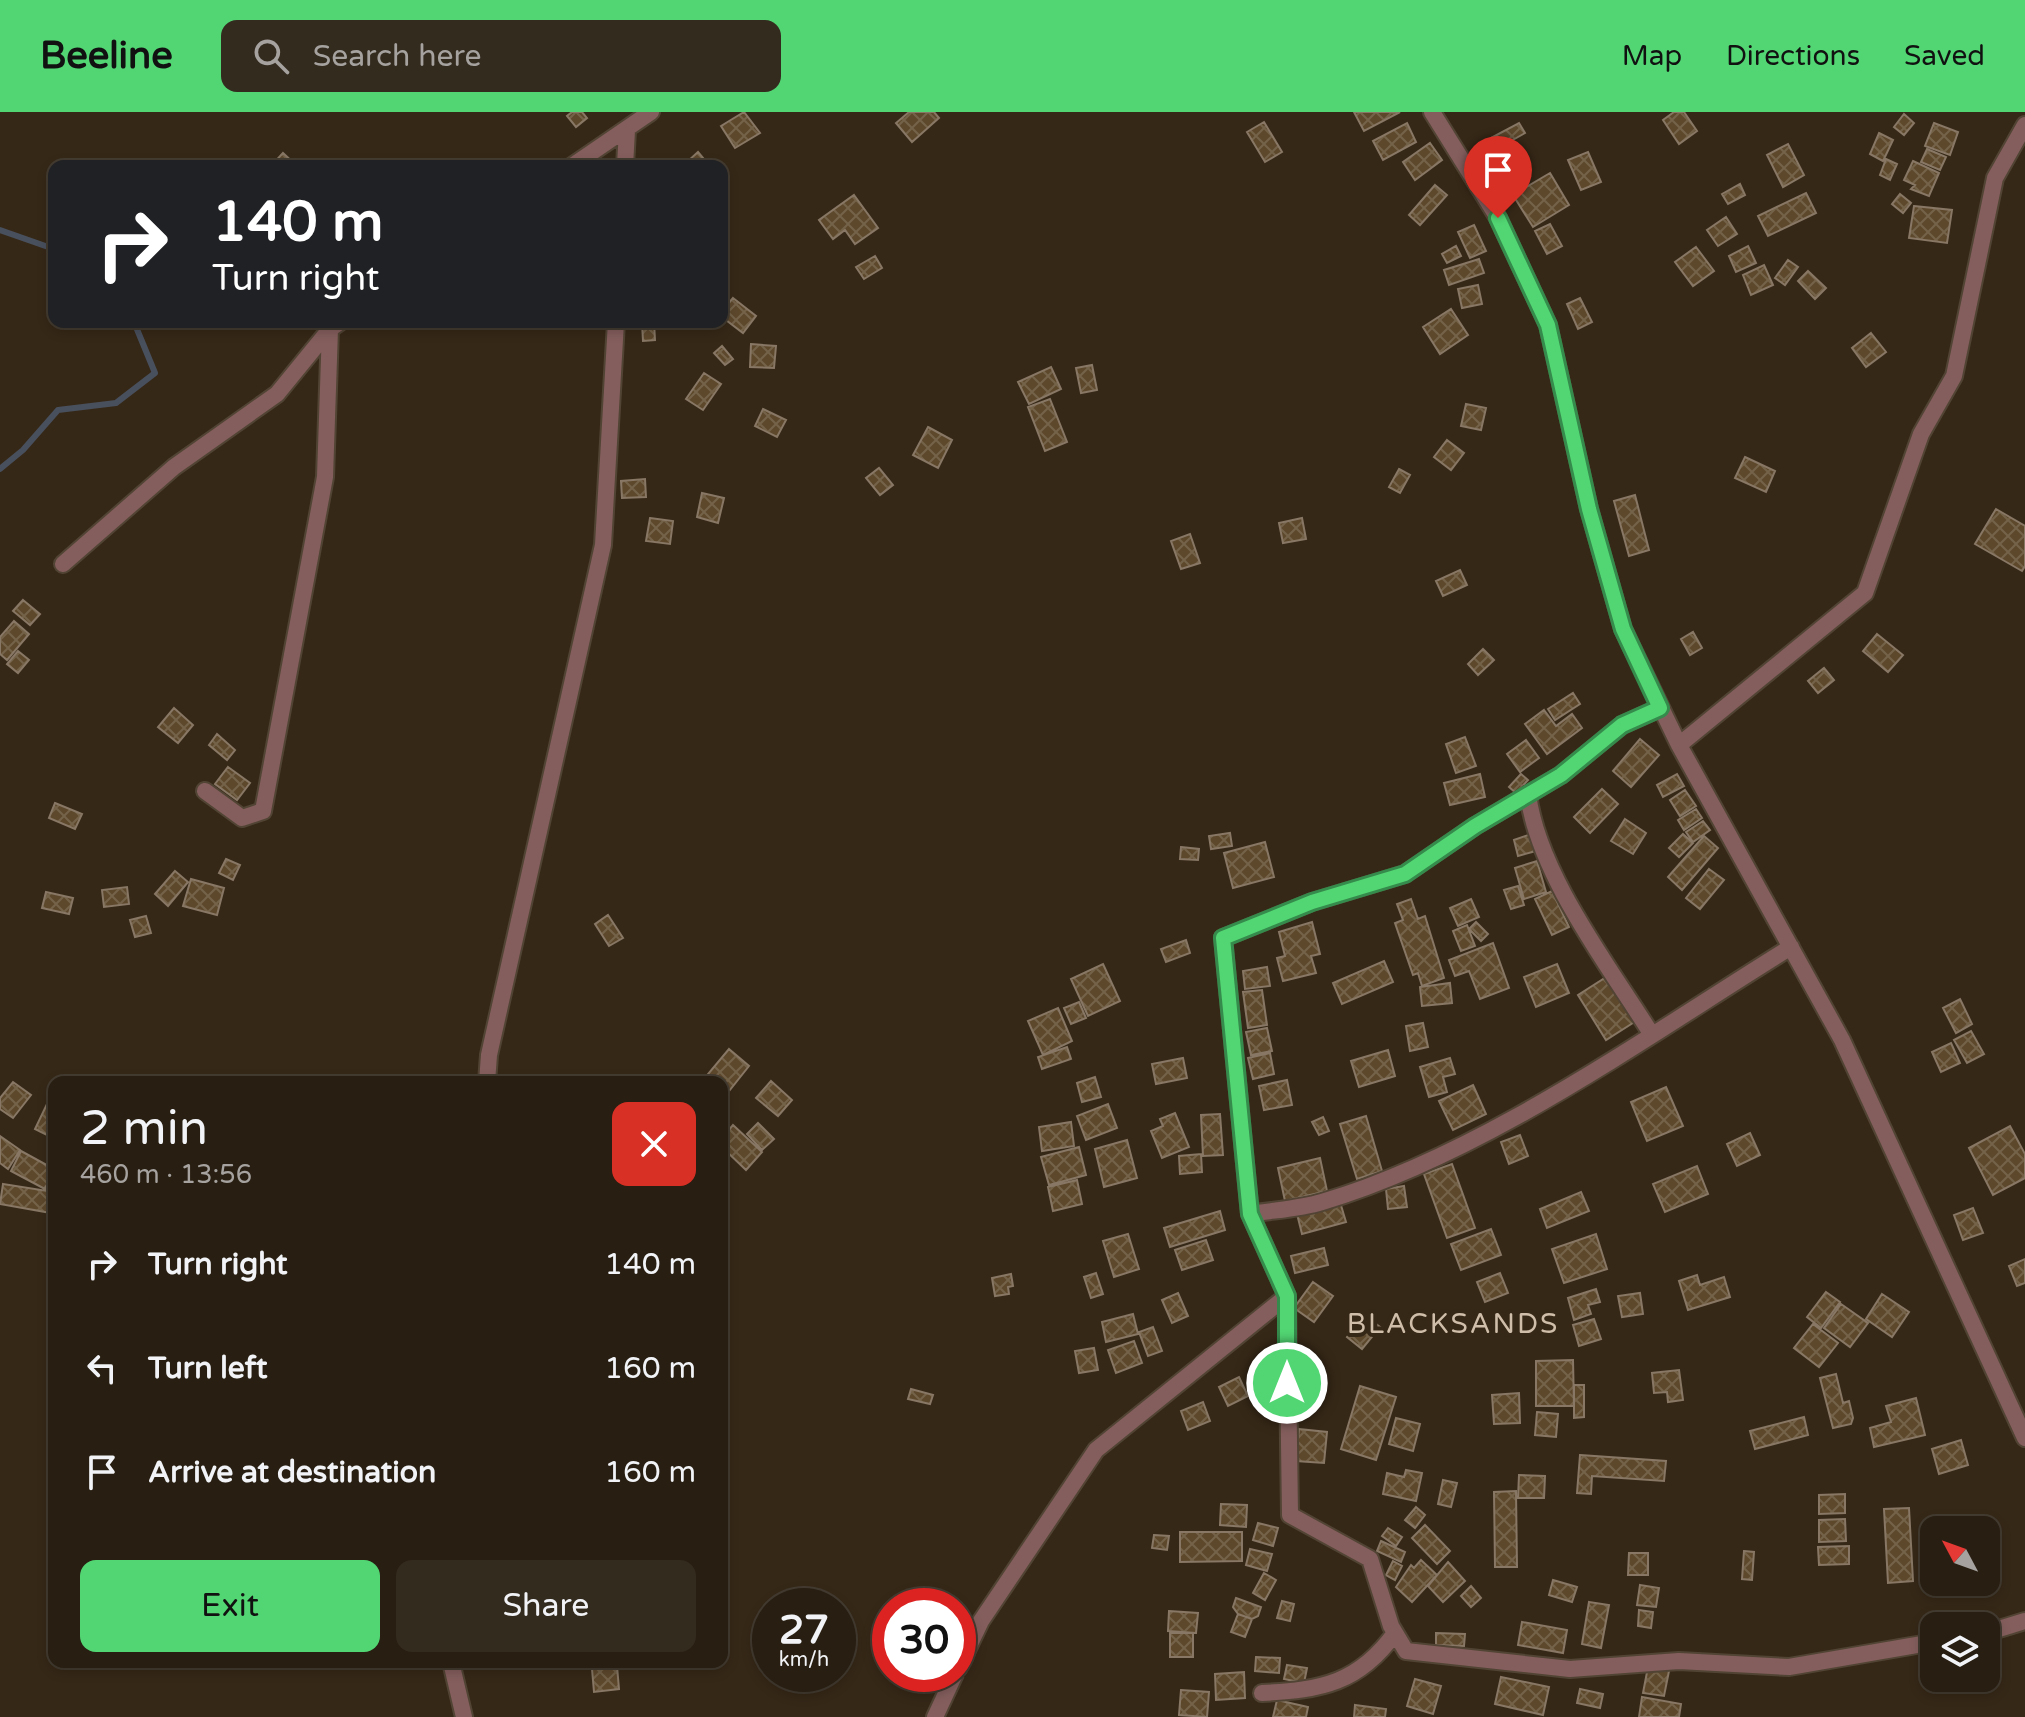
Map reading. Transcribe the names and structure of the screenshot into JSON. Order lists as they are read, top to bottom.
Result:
{
  "districts": ["BLACKSANDS"],
  "north": "top left",
  "page": {
    "header": "Beeline",
    "search": "Search here",
    "nav": ["Map", "Directions", "Saved"],
    "turn": ["140 m", "Turn right"],
    "heading": ["2 min", "460 m · 13:56"],
    "list": [
      {
        "name": "Turn right",
        "value": "140 m"
      },
      {
        "name": "Turn left",
        "value": "160 m"
      },
      {
        "name": "Arrive at destination",
        "value": "160 m"
      }
    ],
    "buttons": ["Exit", "Share"],
    "speed": "27 km/h",
    "limit": "30"
  }
}
